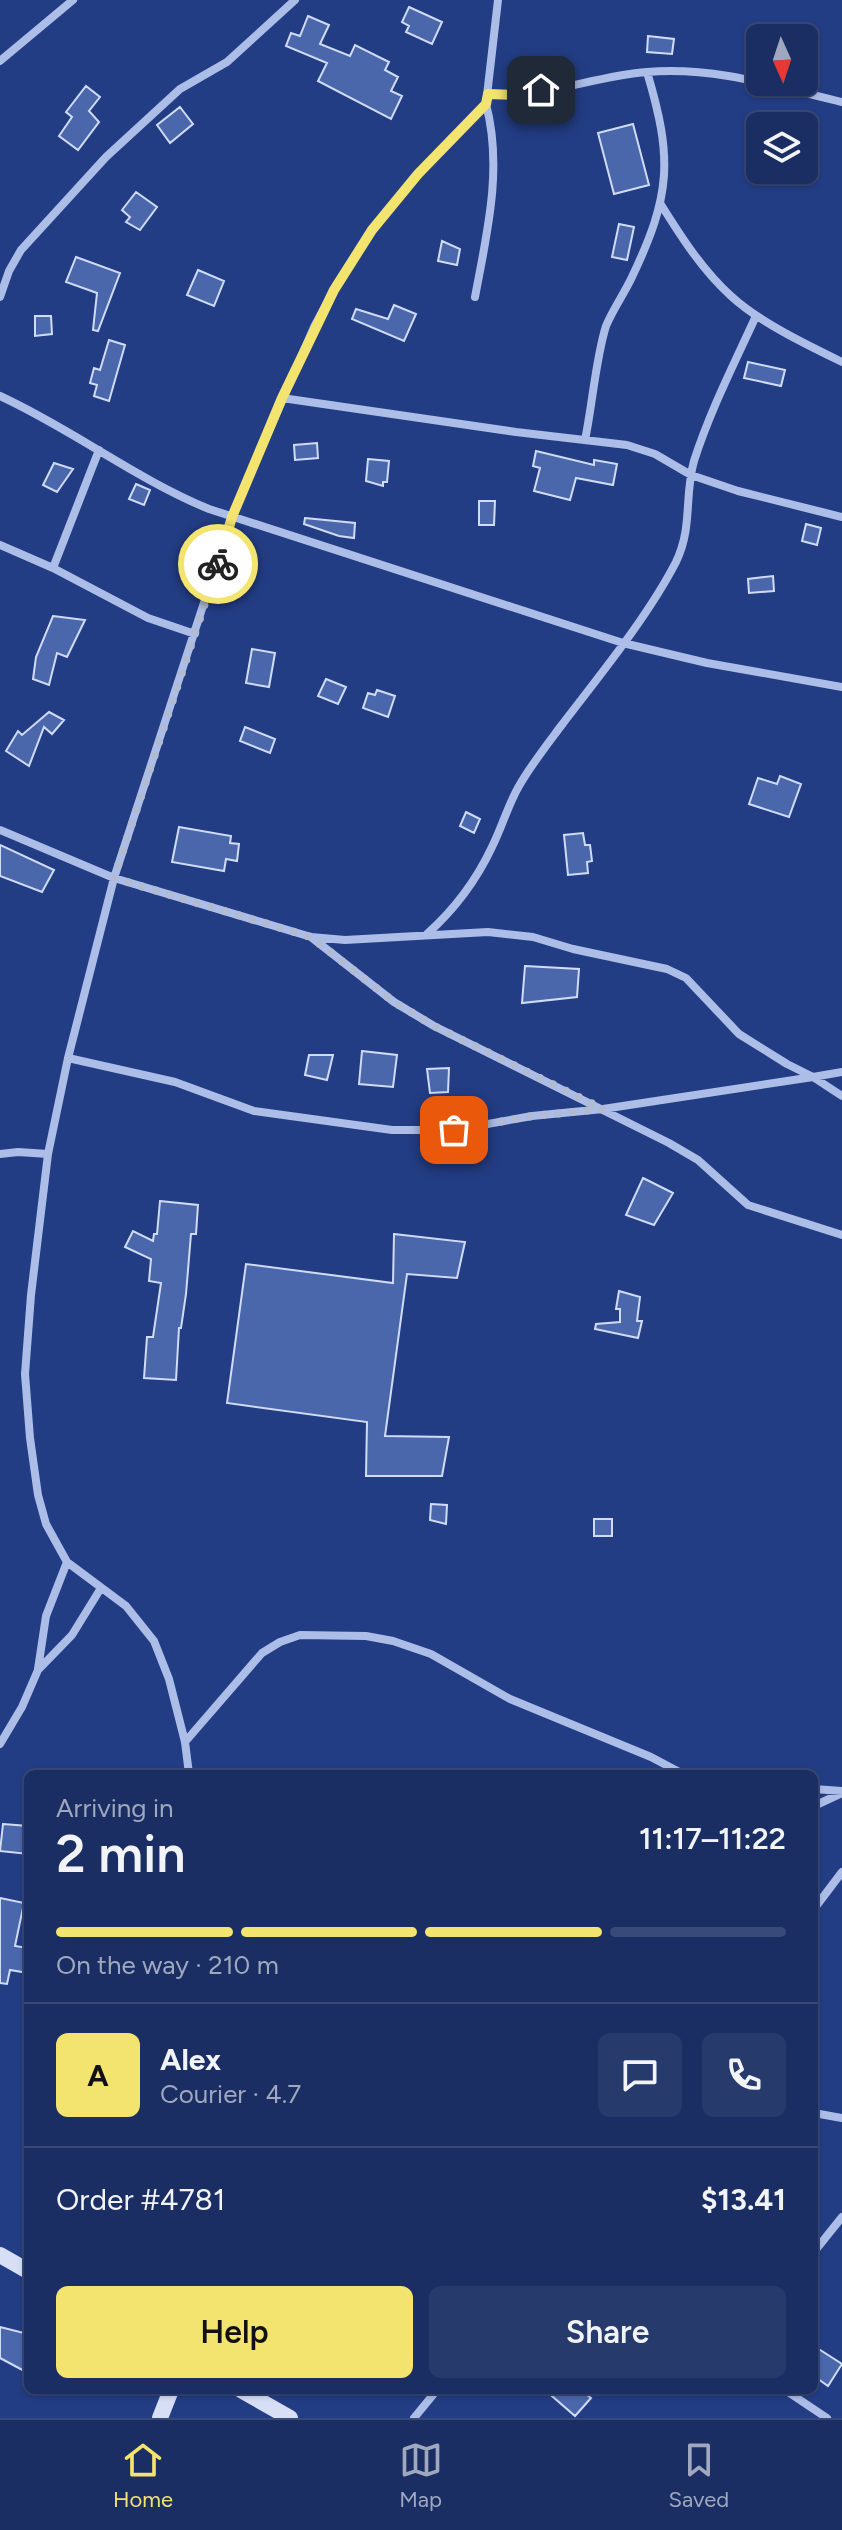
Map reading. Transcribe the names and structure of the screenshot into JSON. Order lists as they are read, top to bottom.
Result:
{
  "north": "bottom",
  "page": {
    "heading": ["2 min", "Arriving in", "11:17–11:22"],
    "panel": [
      "Alex",
      "Courier · 4.7",
      "Order #4781",
      "$13.41"
    ],
    "bar": "On the way · 210 m",
    "round": "A",
    "buttons": ["Help", "Share"],
    "tabs": ["Home", "Map", "Saved"]
  }
}
